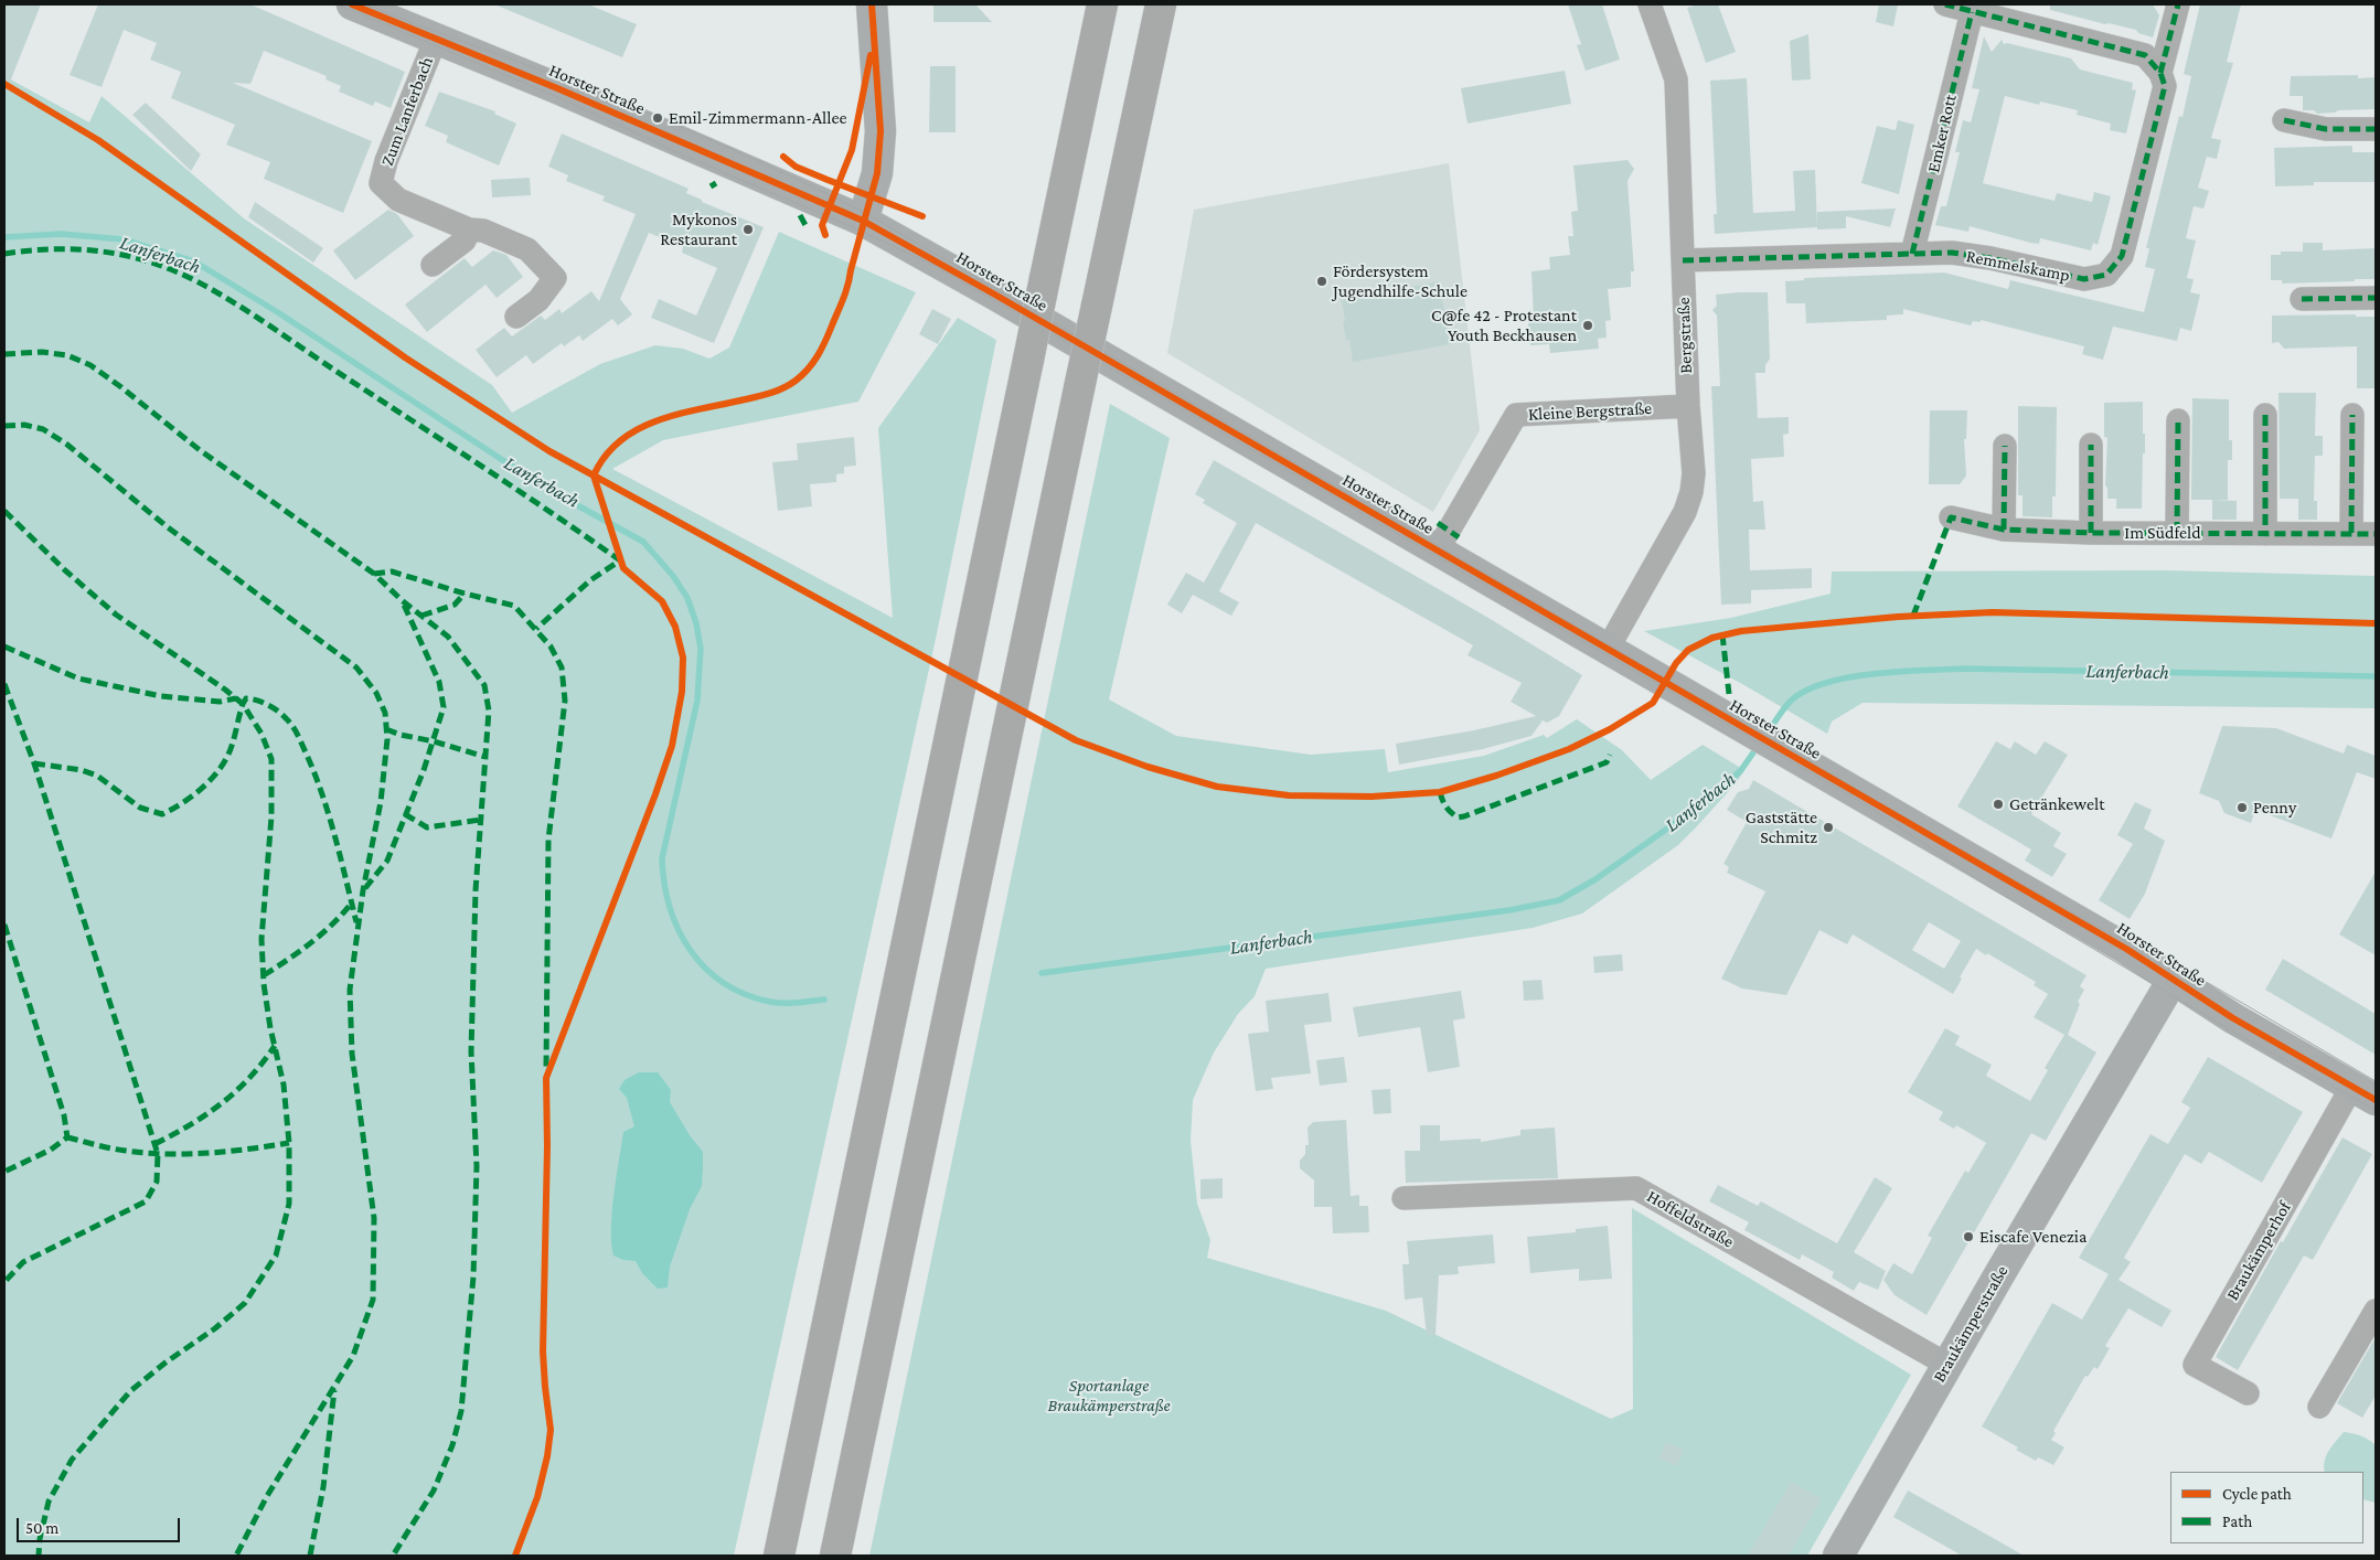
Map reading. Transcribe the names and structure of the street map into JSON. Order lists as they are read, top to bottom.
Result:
{
  "streets": {
    "main road": ["Horster Straße", "Braukämperstraße"],
    "street": [
      "Zum Lanferbach",
      "Emker Rott",
      "Remmelskamp",
      "Bergstraße",
      "Kleine Bergstraße",
      "Im Südfeld",
      "Hoffeldstraße",
      "Braukämperhof"
    ]
  },
  "crossings": [
    ["Horster Straße", "Zum Lanferbach"],
    ["Horster Straße", "Bergstraße"],
    ["Horster Straße", "Kleine Bergstraße"],
    ["Horster Straße", "Braukämperhof"],
    ["Horster Straße", "Braukämperstraße"],
    ["Emker Rott", "Remmelskamp"],
    ["Remmelskamp", "Bergstraße"],
    ["Bergstraße", "Kleine Bergstraße"],
    ["Hoffeldstraße", "Braukämperstraße"]
  ],
  "water": ["Lanferbach"],
  "parks": ["Sportanlage Braukämperstraße"],
  "places": [
    "Emil-Zimmermann-Allee",
    "Mykonos Restaurant",
    "Fördersystem Jugendhilfe-Schule",
    "C@fe 42 - Protestant Youth Beckhausen",
    "Getränkewelt",
    "Penny",
    "Gaststätte Schmitz",
    "Eiscafe Venezia"
  ],
  "legend": ["Cycle path", "Path"],
  "scale_bar": "50 m"
}
